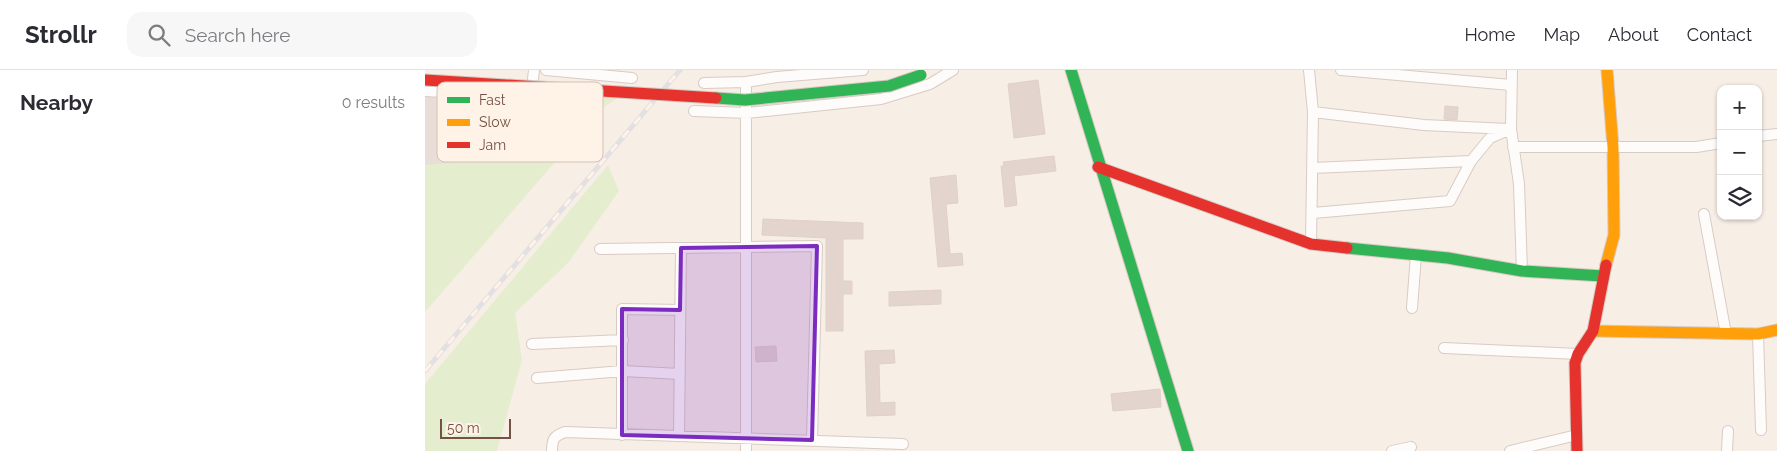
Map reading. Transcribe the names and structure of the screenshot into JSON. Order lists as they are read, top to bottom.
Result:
{
  "legend": ["Fast", "Slow", "Jam"],
  "scale_bar": "50 m",
  "page": {
    "header": "Strollr",
    "search": "Search here",
    "nav": [
      "Home",
      "Map",
      "About",
      "Contact"
    ],
    "heading": ["Nearby", "0 results"],
    "map_buttons": ["+", "−"],
    "scale": "50 m"
  }
}
